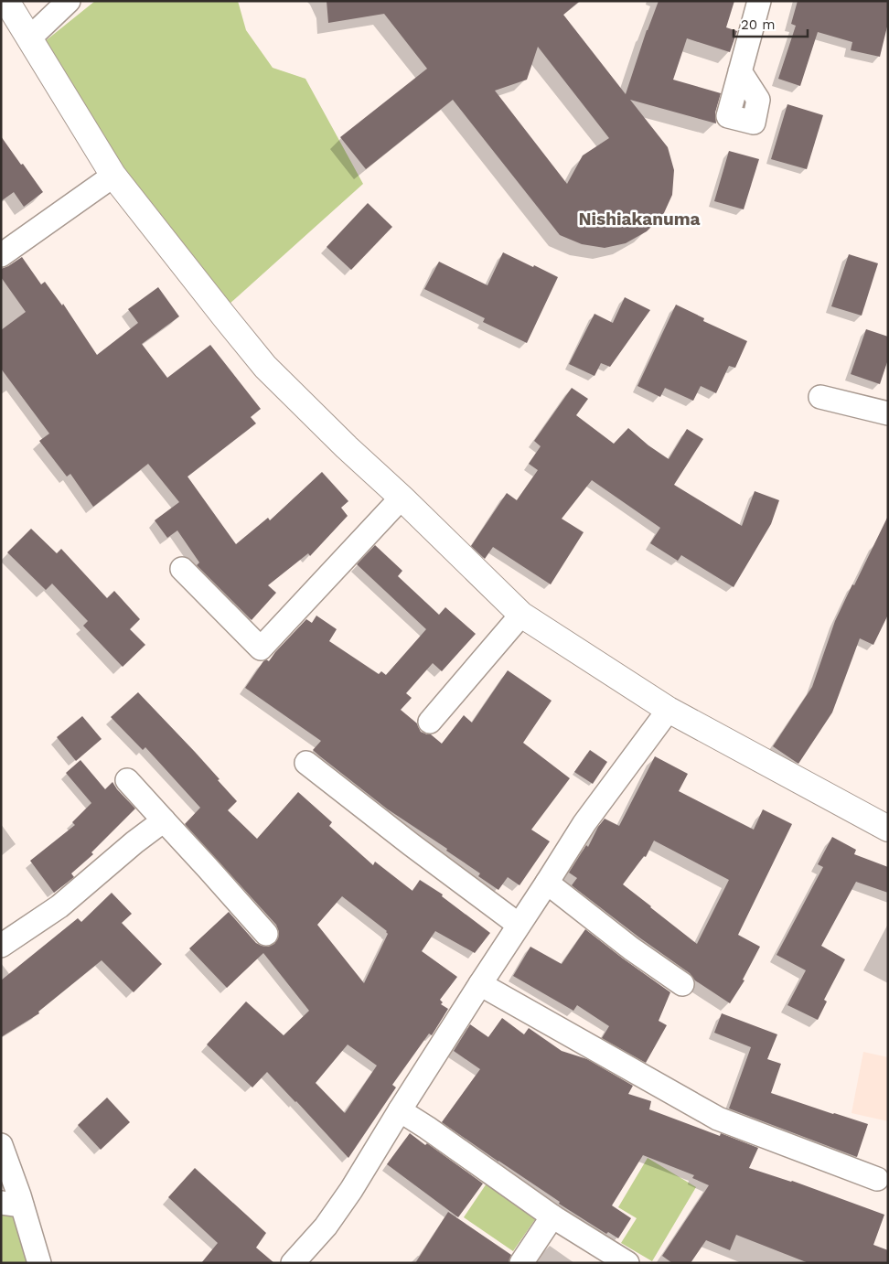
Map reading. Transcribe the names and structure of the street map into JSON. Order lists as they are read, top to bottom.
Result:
{
  "districts": ["Nishiakanuma"],
  "scale_bar": "20 m"
}
